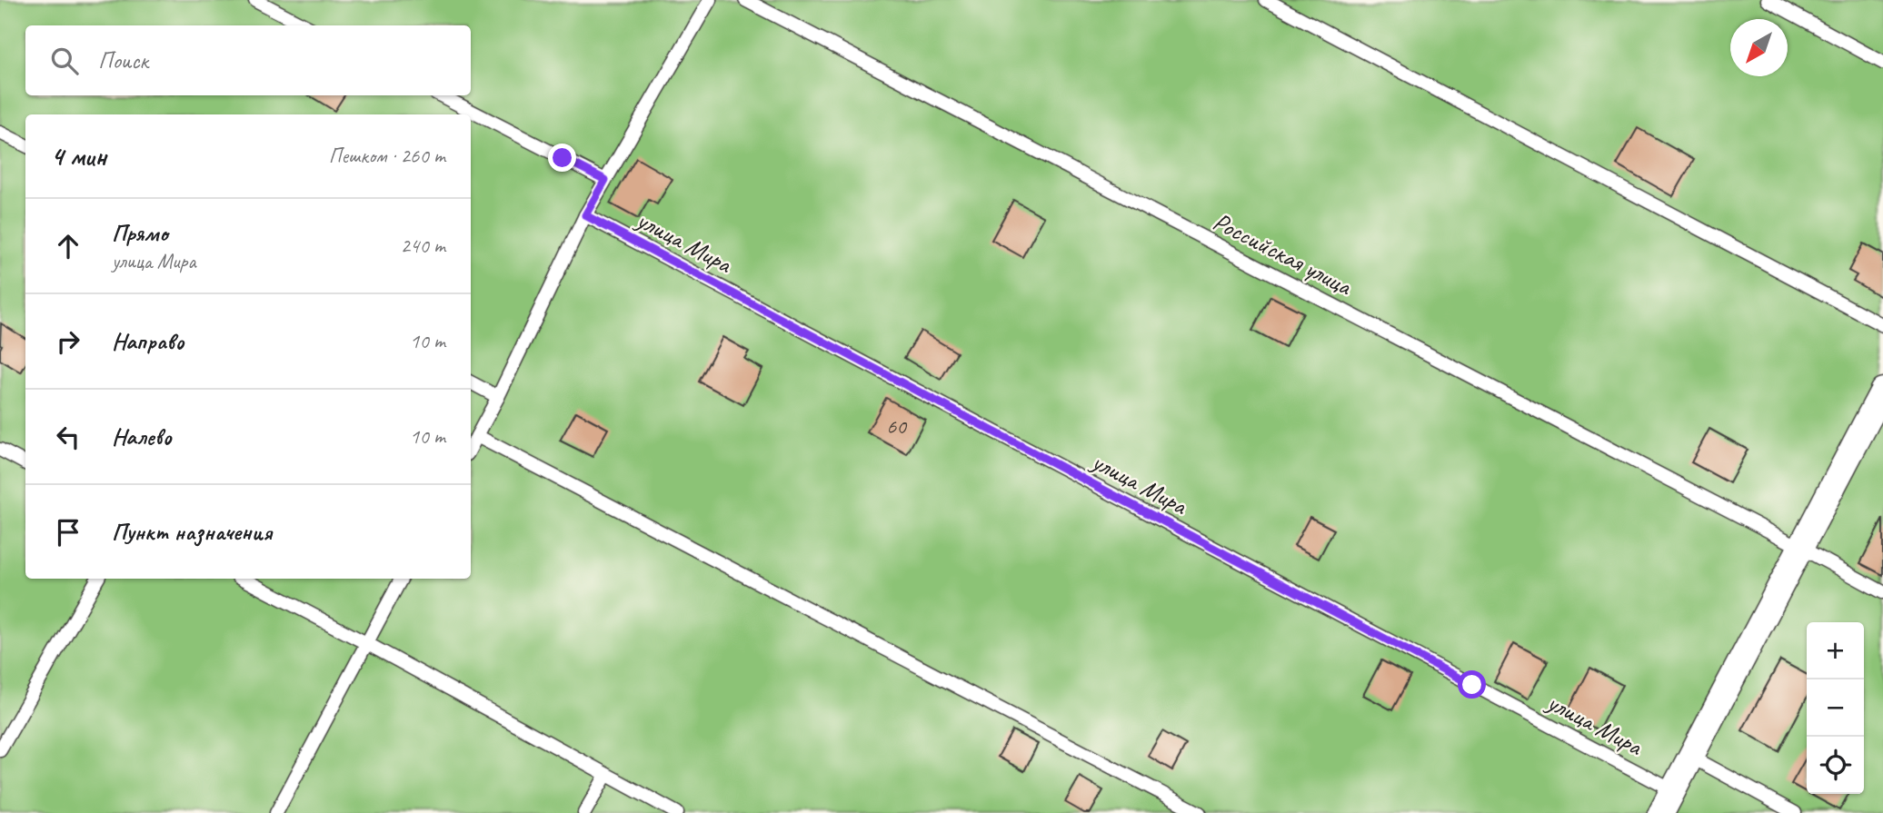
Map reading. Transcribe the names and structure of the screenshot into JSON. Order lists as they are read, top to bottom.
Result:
{
  "streets": {
    "lane": ["улица Мира", "Российская улица"]
  },
  "house_numbers": ["60"],
  "north": "bottom left",
  "page": {
    "search": "Поиск",
    "heading": ["4 мин", "Пешком · 260 m"],
    "list": [
      ["Прямо", "улица Мира", "240 m"],
      ["Направо", "10 m"],
      ["Налево", "10 m"],
      "Пункт назначения"
    ],
    "map_buttons": ["+", "−"]
  }
}
